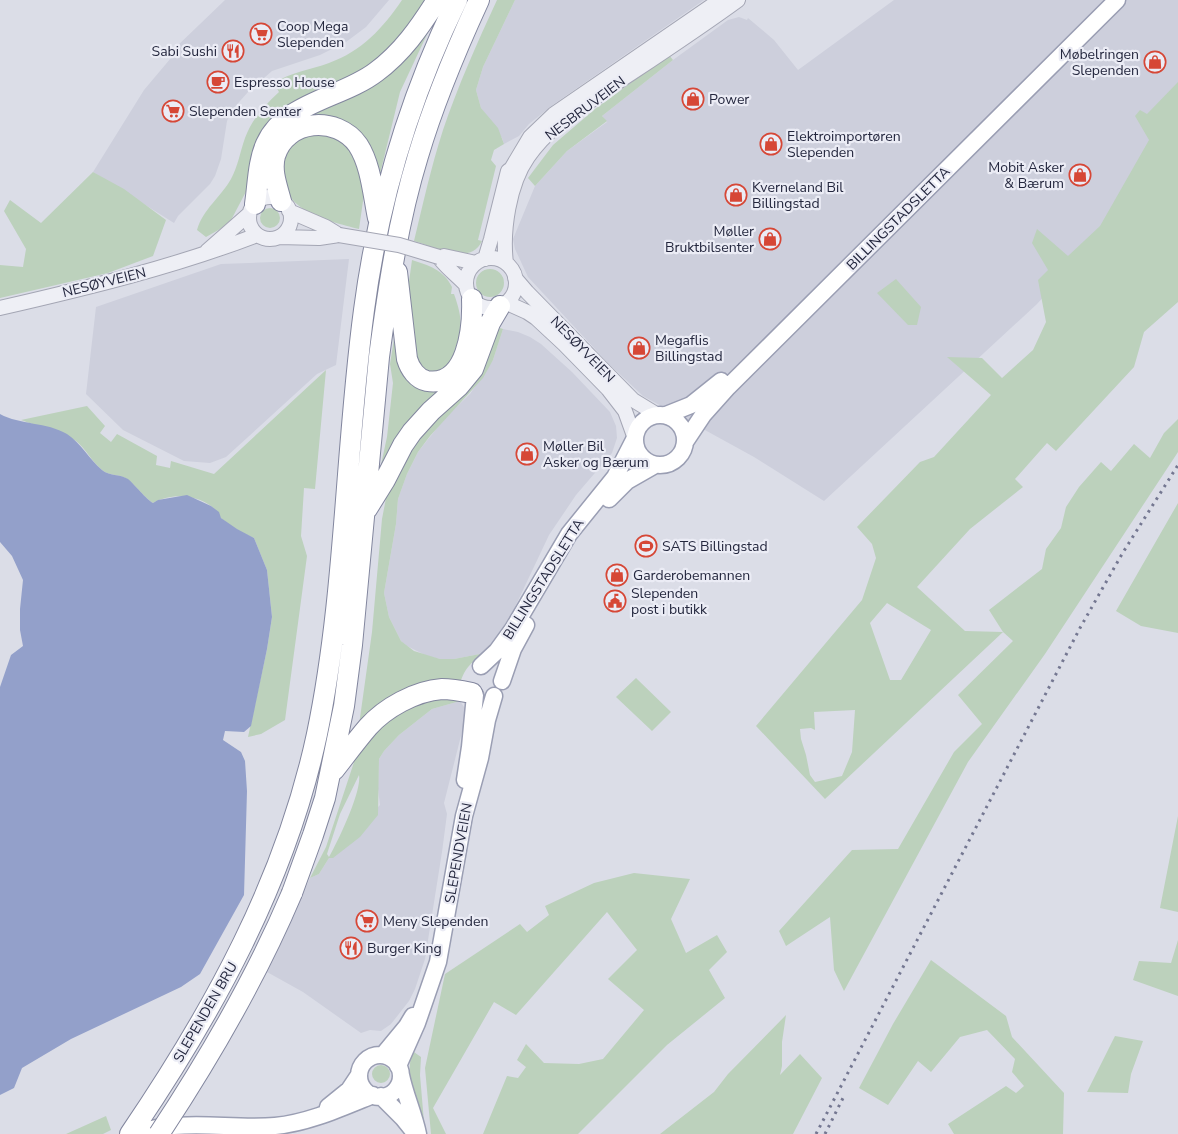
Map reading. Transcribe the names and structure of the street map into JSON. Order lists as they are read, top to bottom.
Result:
{
  "streets": {
    "highway": ["SLEPENDEN BRU"],
    "main road": ["BILLINGSTADSLETTA", "SLEPENDVEIEN"],
    "street": ["NESBRUVEIEN", "NESØYVEIEN"]
  },
  "crossings": [
    ["NESBRUVEIEN", "NESØYVEIEN"],
    ["BILLINGSTADSLETTA", "NESØYVEIEN"],
    ["BILLINGSTADSLETTA", "SLEPENDVEIEN"]
  ],
  "places": {
    "supermarket": ["Coop Mega Slependen", "Slependen Senter", "Meny Slependen"],
    "restaurant": ["Sabi Sushi", "Burger King"],
    "shop": [
      "Møbelringen Slependen",
      "Power",
      "Elektroimportøren Slependen",
      "Mobit Asker & Bærum",
      "Kverneland Bil Billingstad",
      "Møller Bruktbilsenter",
      "Megaflis Billingstad",
      "Møller Bil Asker og Bærum",
      "Garderobemannen"
    ],
    "cafe": ["Espresso House"],
    "sports": ["SATS Billingstad"],
    "public building": ["Slependen post i butikk"]
  }
}
